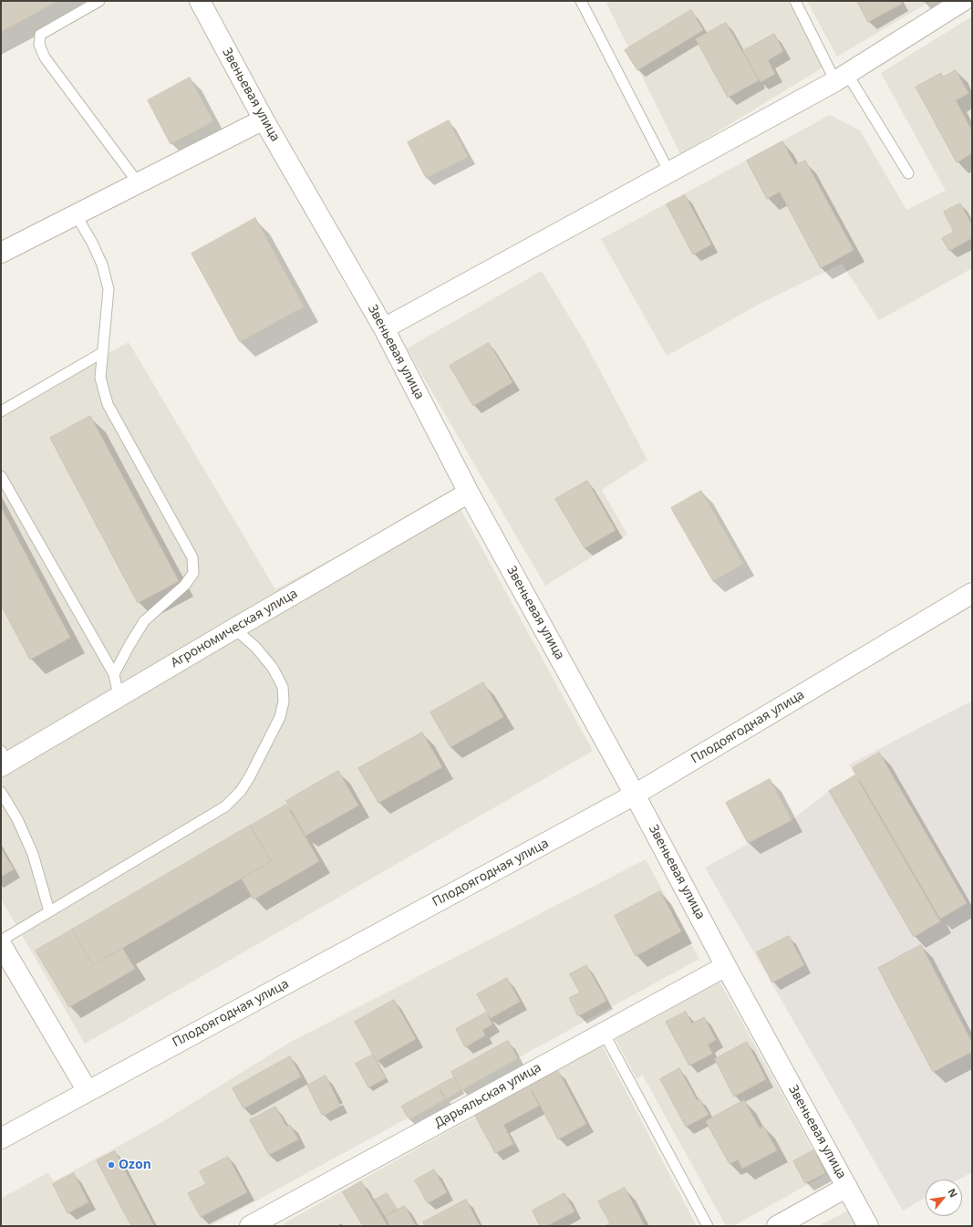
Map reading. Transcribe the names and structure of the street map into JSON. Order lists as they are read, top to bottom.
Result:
{
  "streets": {
    "street": [
      "Звеньевая улица",
      "Агрономическая улица",
      "Плодоягодная улица",
      "Дарьяльская улица"
    ]
  },
  "crossings": [
    ["Звеньевая улица", "Агрономическая улица"],
    ["Звеньевая улица", "Плодоягодная улица"],
    ["Звеньевая улица", "Дарьяльская улица"]
  ],
  "places": ["Ozon"],
  "north": "top right"
}
